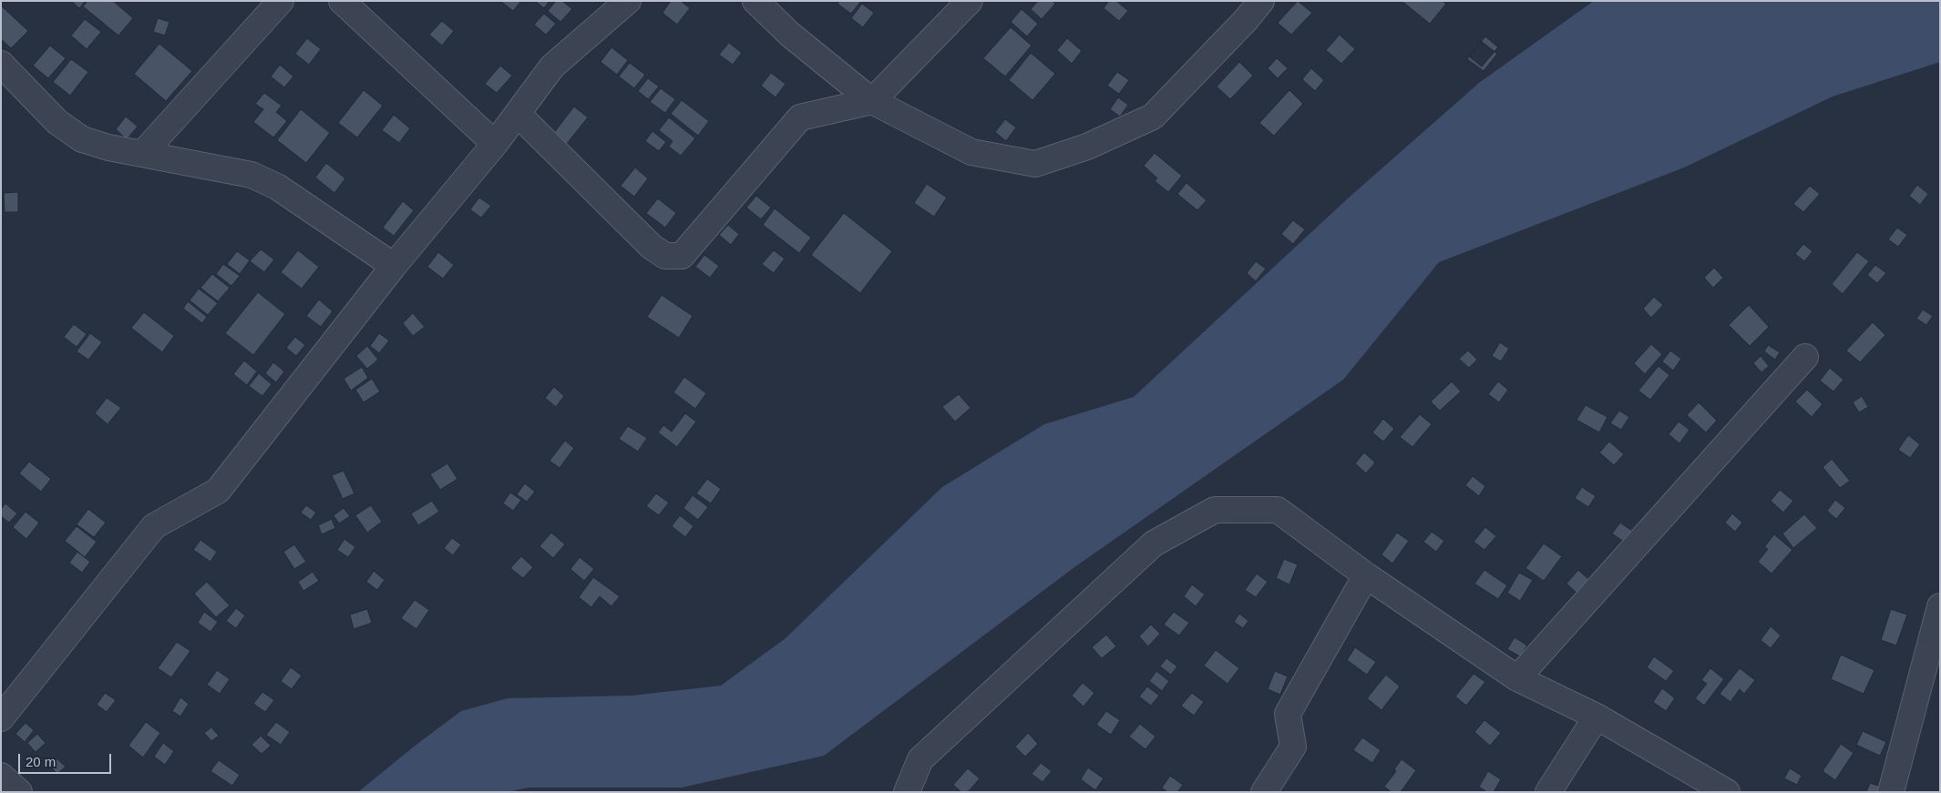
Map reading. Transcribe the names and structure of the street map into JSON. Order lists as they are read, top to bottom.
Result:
{
  "scale_bar": "20 m"
}
